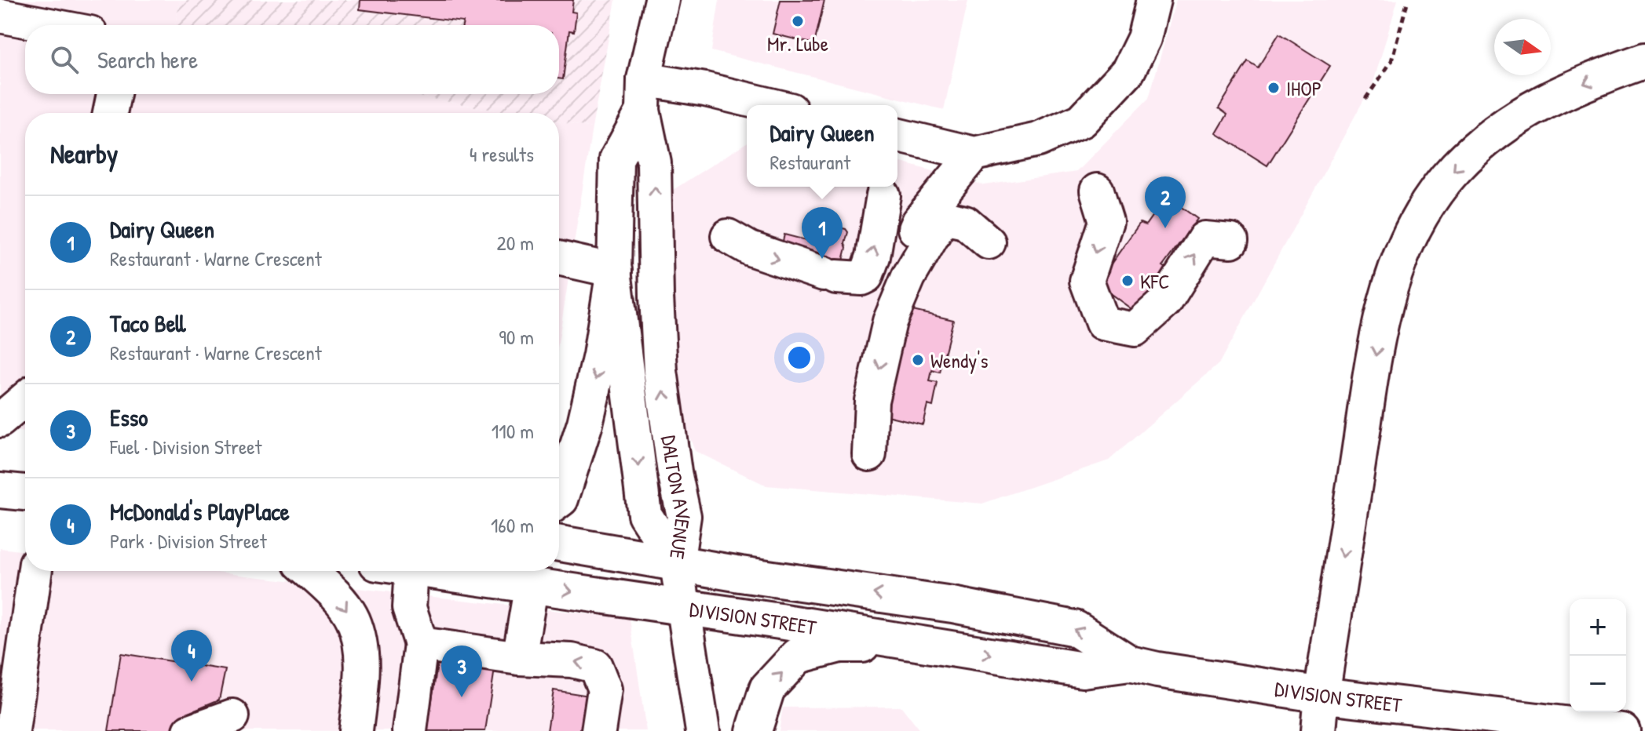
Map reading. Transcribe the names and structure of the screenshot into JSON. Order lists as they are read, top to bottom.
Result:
{
  "streets": {
    "main road": ["DIVISION STREET"],
    "street": ["DALTON AVENUE"]
  },
  "crossings": [
    ["DALTON AVENUE", "DIVISION STREET"]
  ],
  "places": [
    "Mr. Lube",
    "IHOP",
    "KFC",
    "Wendy's"
  ],
  "north": "right",
  "page": {
    "search": "Search here",
    "popup": ["Dairy Queen", "Restaurant"],
    "heading": ["Nearby", "4 results"],
    "pins": [
      "2",
      "1",
      "4",
      "3"
    ],
    "list": [
      {
        "mark": "1",
        "name": "Dairy Queen",
        "note": "Restaurant · Warne Crescent",
        "value": "20 m"
      },
      {
        "mark": "2",
        "name": "Taco Bell",
        "note": "Restaurant · Warne Crescent",
        "value": "90 m"
      },
      {
        "mark": "3",
        "name": "Esso",
        "note": "Fuel · Division Street",
        "value": "110 m"
      },
      {
        "mark": "4",
        "name": "McDonald's PlayPlace",
        "note": "Park · Division Street",
        "value": "160 m"
      }
    ],
    "map_buttons": ["+", "−"]
  }
}
